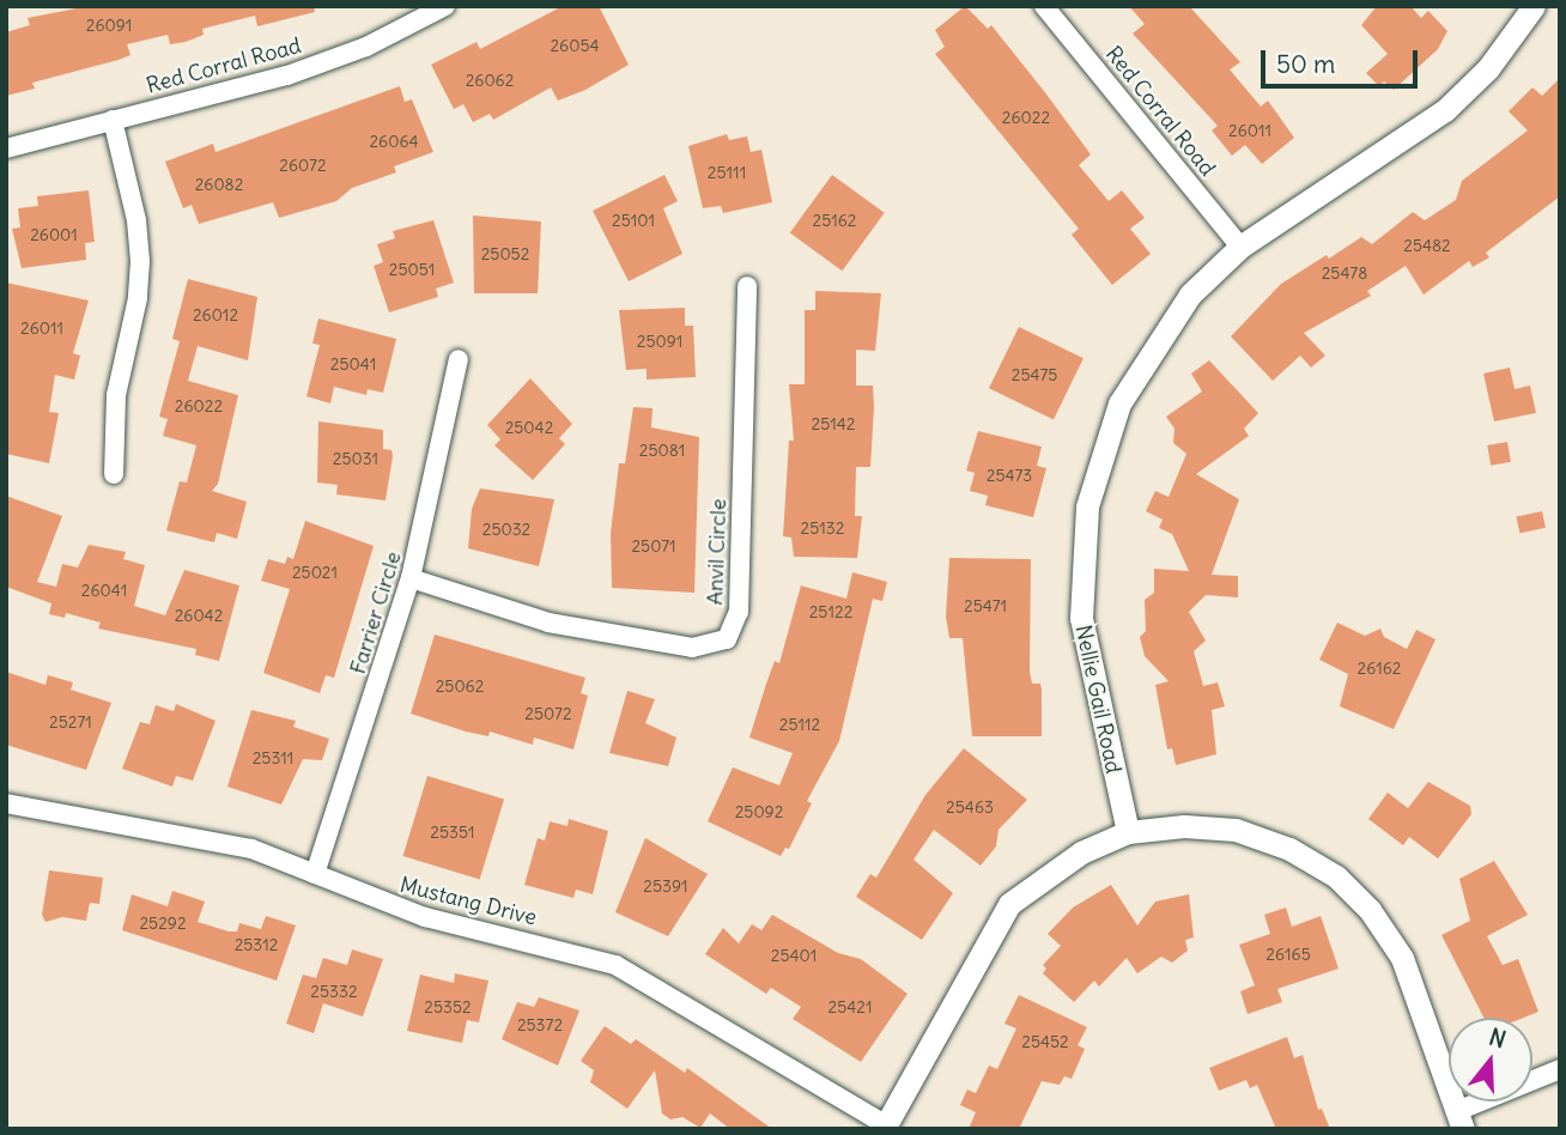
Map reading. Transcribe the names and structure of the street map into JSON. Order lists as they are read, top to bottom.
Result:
{
  "streets": {
    "street": [
      "Red Corral Road",
      "Anvil Circle",
      "Farrier Circle",
      "Nellie Gail Road",
      "Mustang Drive"
    ]
  },
  "crossings": [
    ["Red Corral Road", "Nellie Gail Road"],
    ["Anvil Circle", "Farrier Circle"],
    ["Farrier Circle", "Mustang Drive"]
  ],
  "house_numbers": [
    "26091",
    "26054",
    "26062",
    "26022",
    "26011",
    "26064",
    "26072",
    "25111",
    "26082",
    "25101",
    "25162",
    "26001",
    "25482",
    "25052",
    "25051",
    "25478",
    "26012",
    "26011",
    "25091",
    "25041",
    "25475",
    "26022",
    "25142",
    "25042",
    "25081",
    "25031",
    "25473",
    "25132",
    "25032",
    "25071",
    "25021",
    "26041",
    "25471",
    "25122",
    "26042",
    "26162",
    "25062",
    "25072",
    "25271",
    "25112",
    "25311",
    "25463",
    "25092",
    "25351",
    "25391",
    "25292",
    "25312",
    "26165",
    "25401",
    "25332",
    "25352",
    "25421",
    "25372",
    "25452"
  ],
  "scale_bar": "50 m",
  "north": "top"
}
